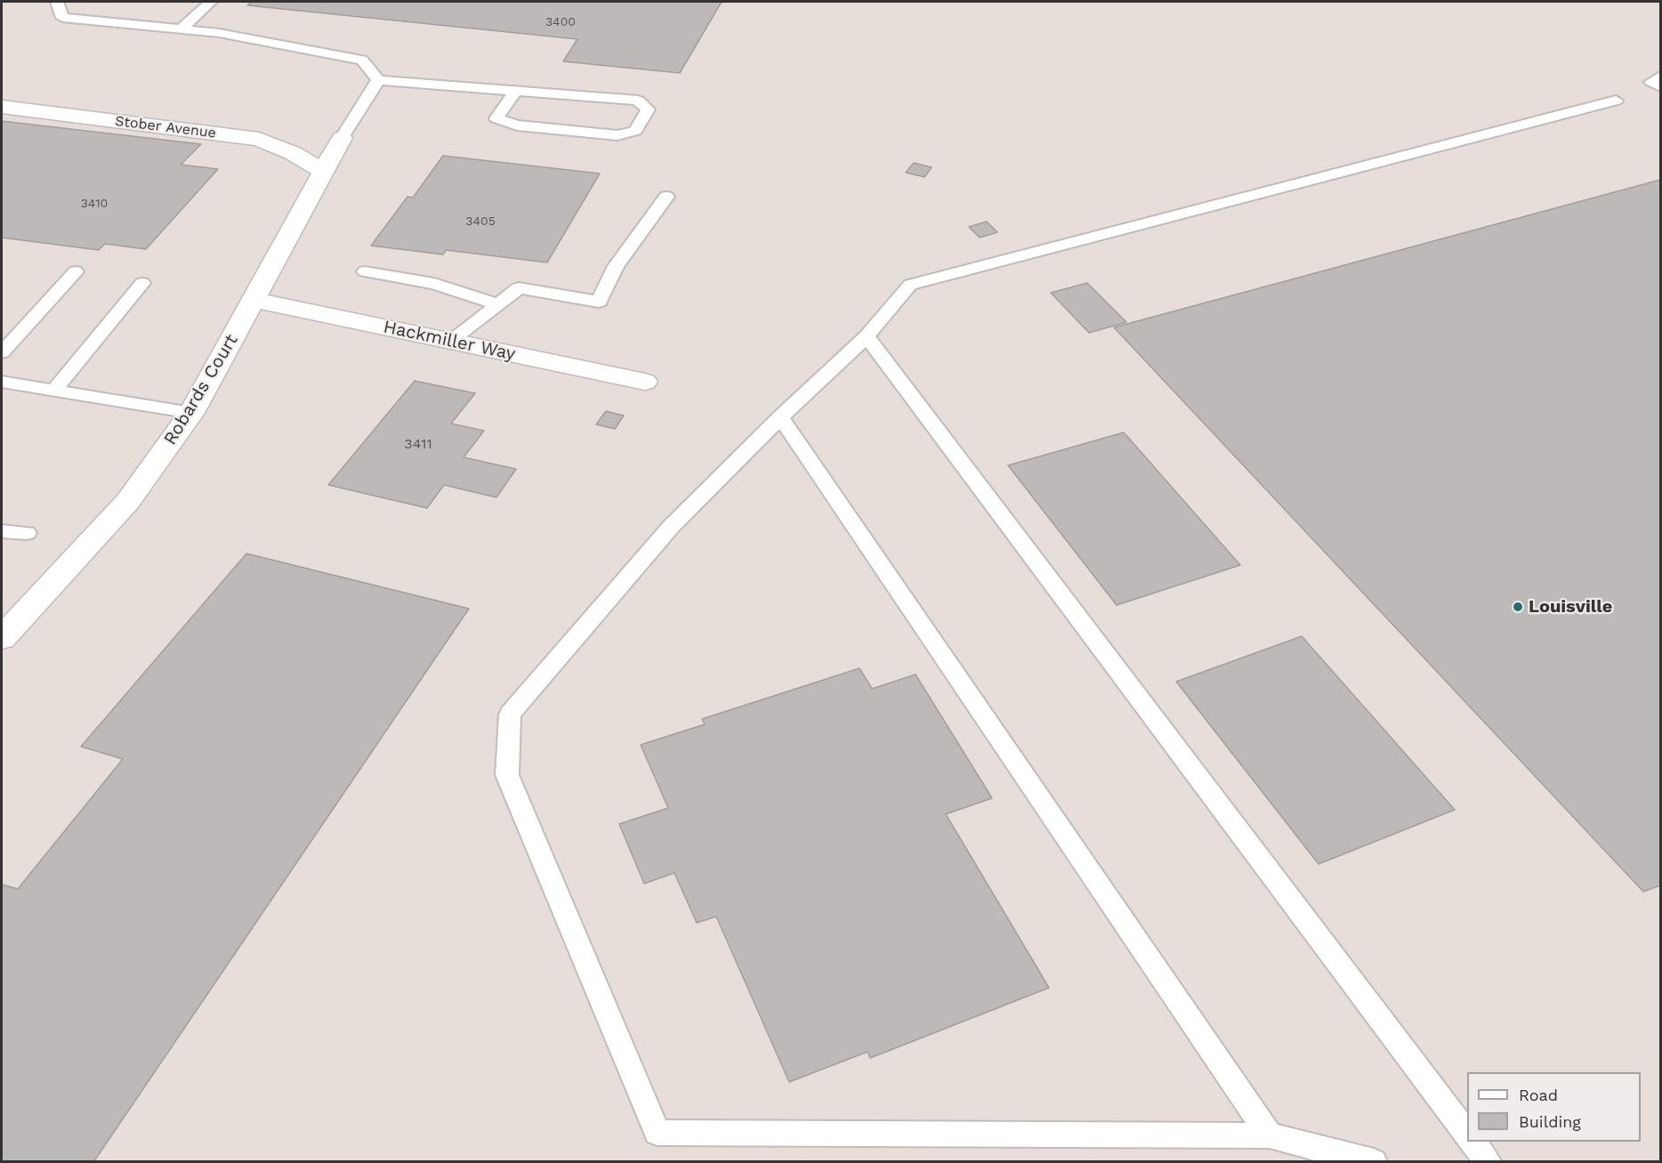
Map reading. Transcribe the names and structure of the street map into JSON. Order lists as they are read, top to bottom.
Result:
{
  "streets": {
    "street": ["Stober Avenue", "Hackmiller Way", "Robards Court"]
  },
  "crossings": [
    ["Stober Avenue", "Robards Court"],
    ["Hackmiller Way", "Robards Court"]
  ],
  "places": ["Louisville"],
  "house_numbers": [
    "3400",
    "3410",
    "3405",
    "3411"
  ],
  "legend": ["Road", "Building"]
}
